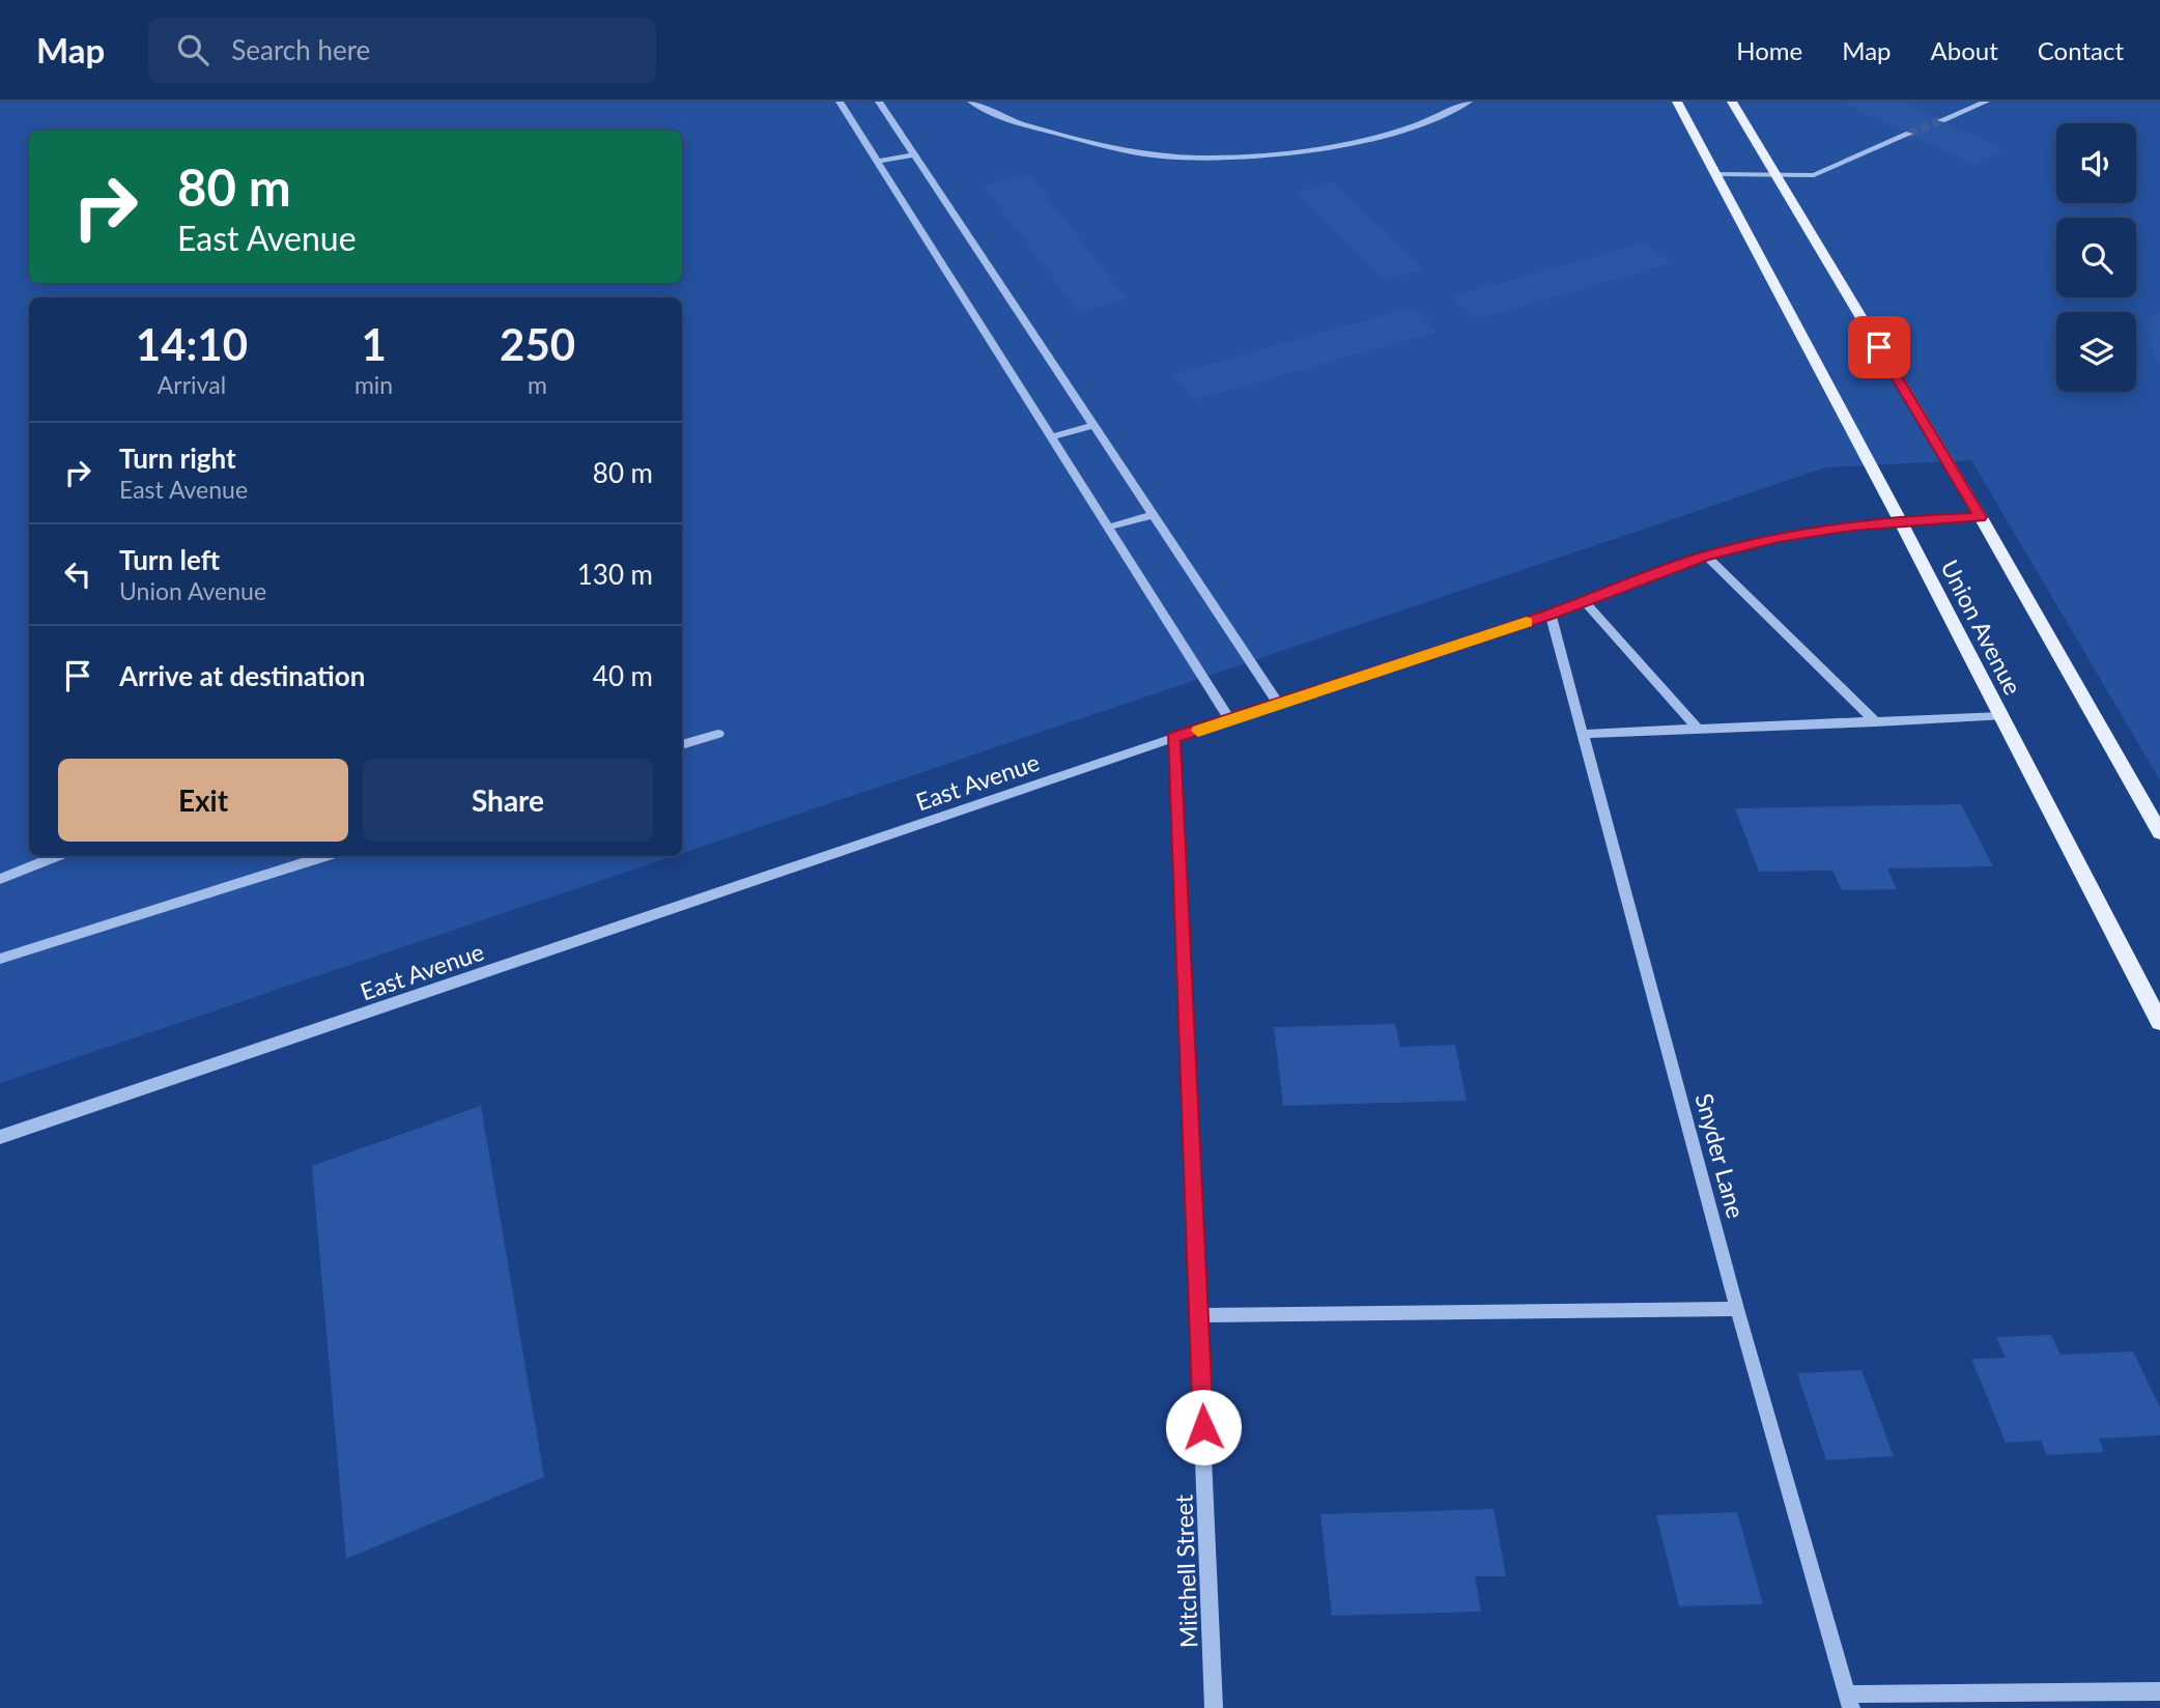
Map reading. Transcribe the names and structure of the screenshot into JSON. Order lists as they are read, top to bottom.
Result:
{
  "streets": {
    "main road": ["Union Avenue"],
    "street": ["East Avenue", "Snyder Lane", "Mitchell Street"]
  },
  "crossings": [
    ["Union Avenue", "East Avenue"],
    ["East Avenue", "Snyder Lane"],
    ["East Avenue", "Mitchell Street"]
  ],
  "page": {
    "header": "Map",
    "search": "Search here",
    "nav": [
      "Home",
      "Map",
      "About",
      "Contact"
    ],
    "turn": ["80 m", "East Avenue"],
    "eta": [
      "14:10",
      "Arrival",
      "1",
      "min",
      "250",
      "m"
    ],
    "list": [
      {
        "name": "Turn right",
        "note": "East Avenue",
        "value": "80 m"
      },
      {
        "name": "Turn left",
        "note": "Union Avenue",
        "value": "130 m"
      },
      {
        "name": "Arrive at destination",
        "value": "40 m"
      }
    ],
    "buttons": ["Exit", "Share"]
  }
}
